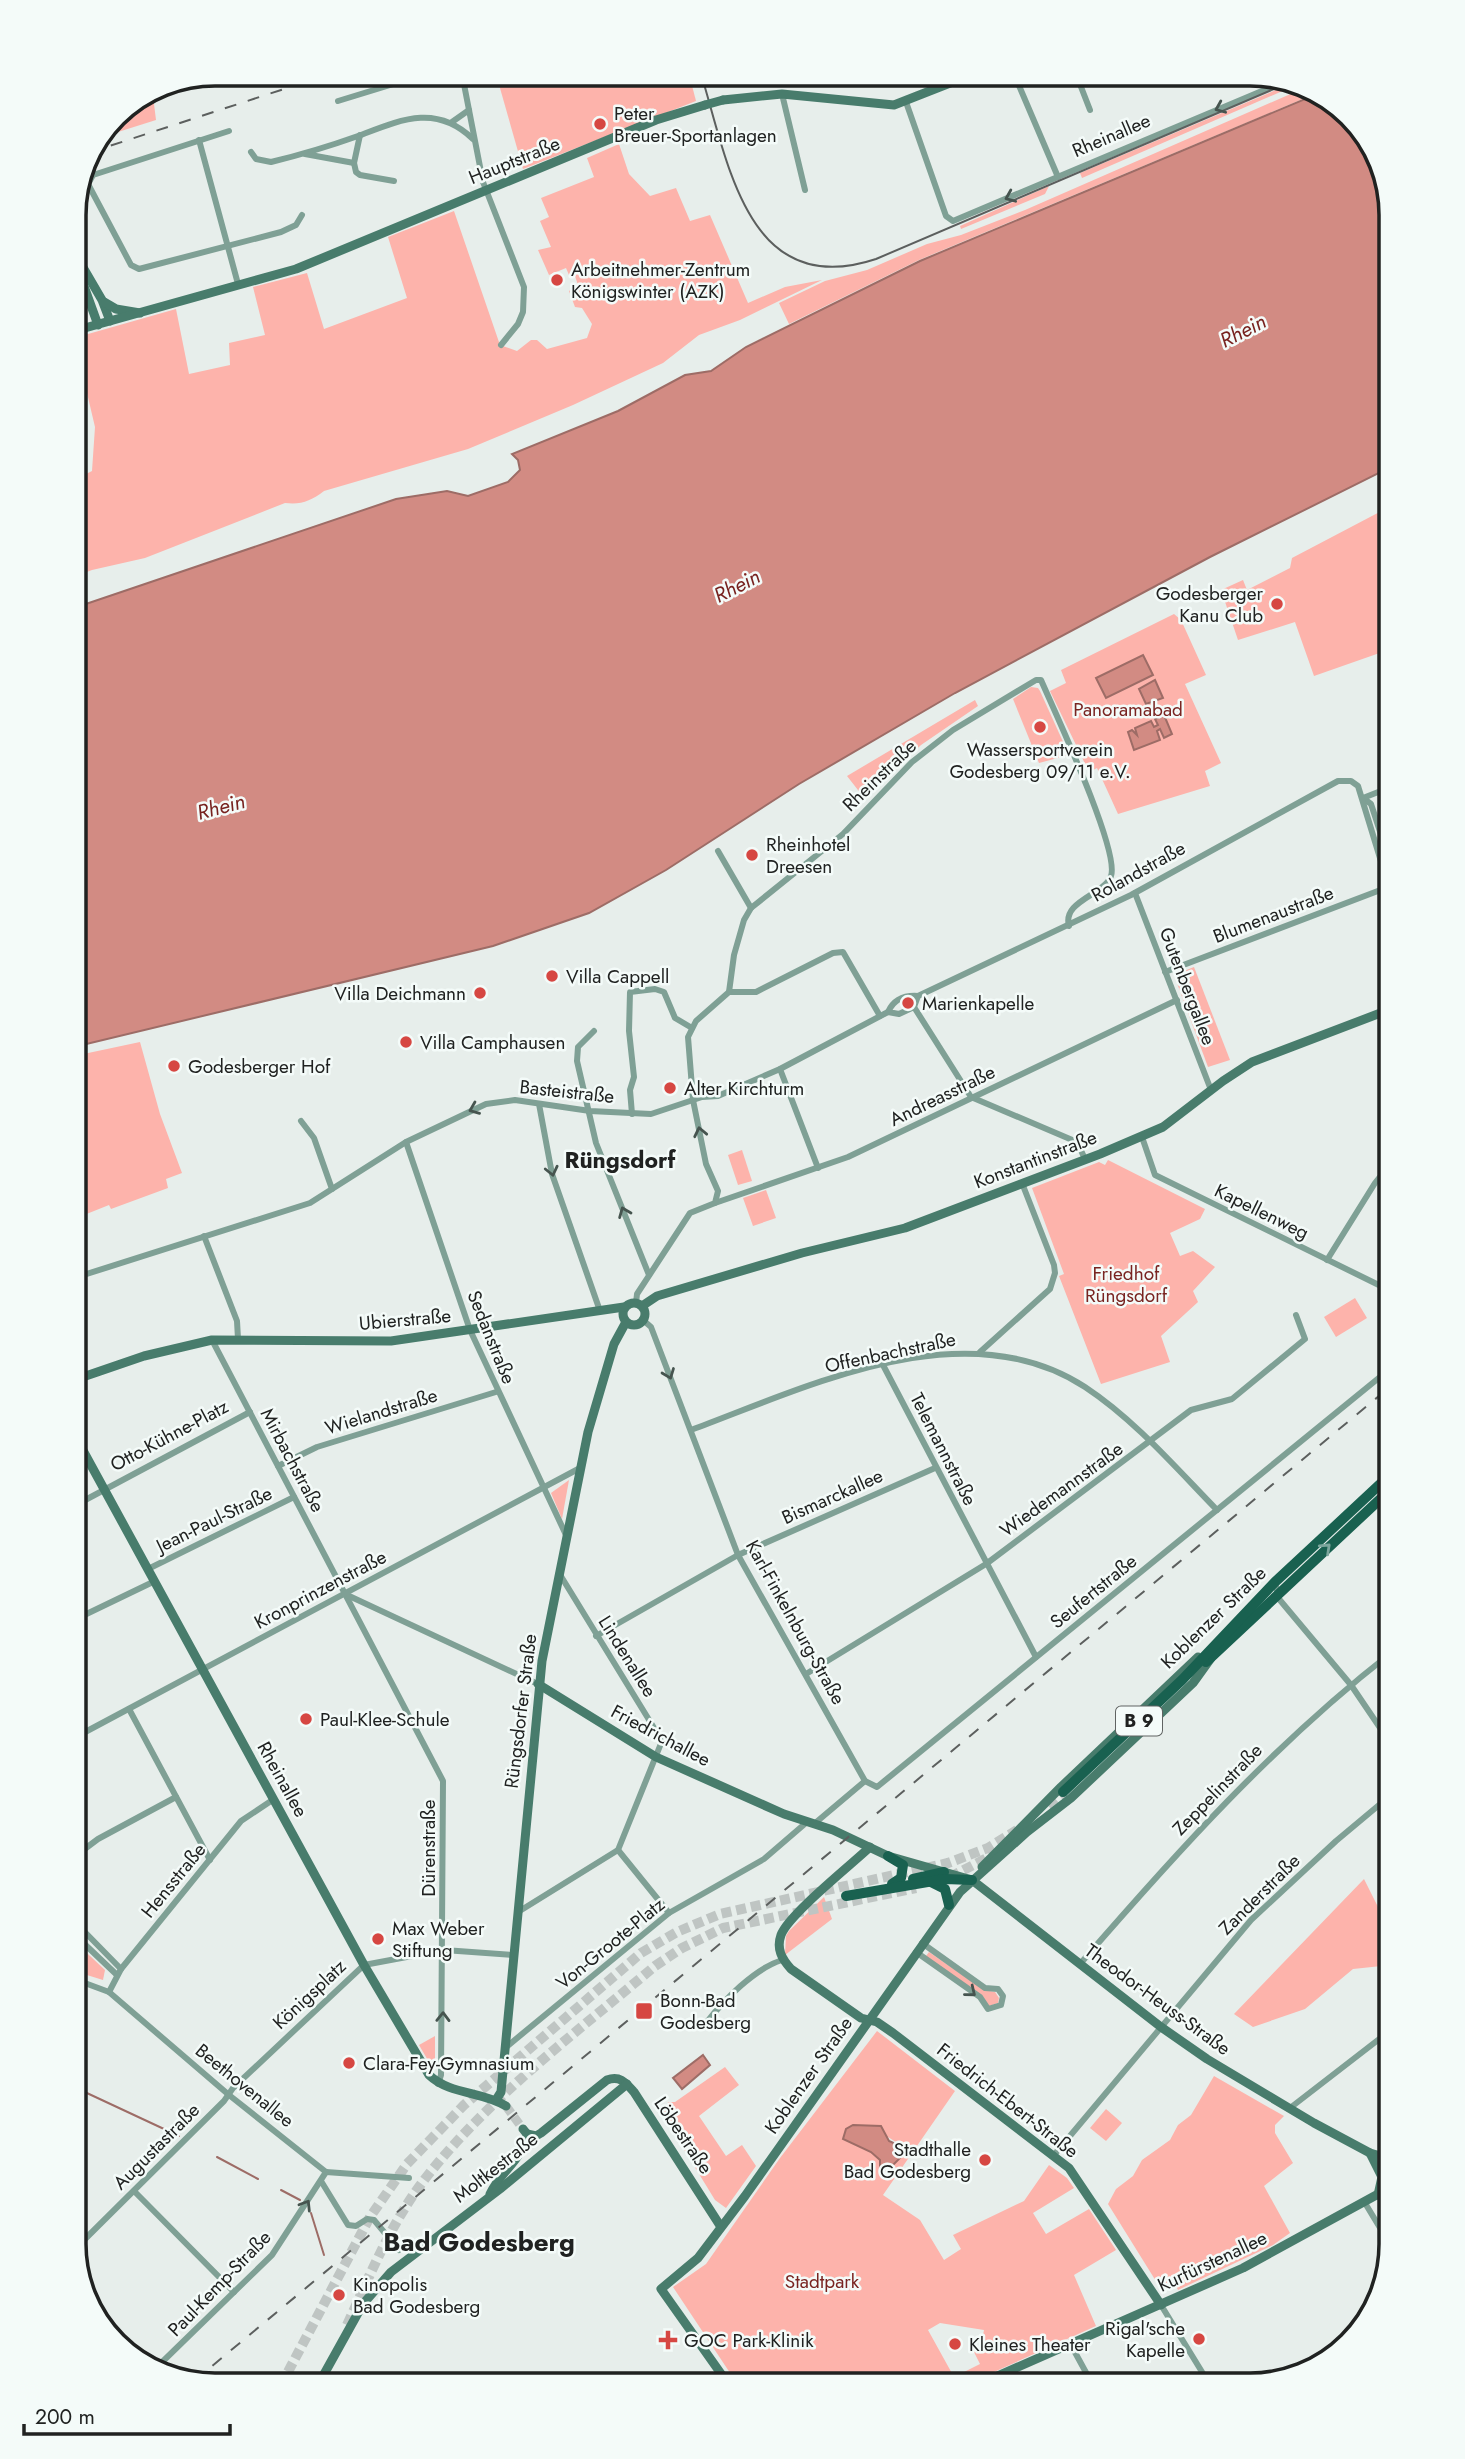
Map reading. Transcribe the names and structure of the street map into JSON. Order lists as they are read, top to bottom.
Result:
{
  "streets": {
    "main road": ["Koblenzer Straße", "B 9"],
    "street": [
      "Rheinallee",
      "Hauptstraße",
      "Rheinstraße",
      "Rolandstraße",
      "Blumenaustraße",
      "Gutenbergallee",
      "Basteistraße",
      "Andreasstraße",
      "Konstantinstraße",
      "Kapellenweg",
      "Ubierstraße",
      "Sedanstraße",
      "Offenbachstraße",
      "Wielandstraße",
      "Otto-Kühne-Platz",
      "Telemannstraße",
      "Mirbachstraße",
      "Wiedemannstraße",
      "Bismarckallee",
      "Jean-Paul-Straße",
      "Kronprinzenstraße",
      "Seufertstraße",
      "Karl-Finkelnburg-Straße",
      "Lindenallee",
      "Rüngsdorfer Straße",
      "Friedrichallee",
      "Zeppelinstraße",
      "Dürenstraße",
      "Hensstraße",
      "Zanderstraße",
      "Von-Groote-Platz",
      "Königsplatz",
      "Theodor-Heuss-Straße",
      "Beethovenallee",
      "Friedrich-Ebert-Straße",
      "Löbestraße",
      "Augustastraße",
      "Moltkestraße",
      "Kurfürstenallee",
      "Paul-Kemp-Straße"
    ]
  },
  "crossings": [
    ["Rheinallee", "Hauptstraße"],
    ["Rheinallee", "Otto-Kühne-Platz"],
    ["Rheinallee", "Jean-Paul-Straße"],
    ["Rheinallee", "Kronprinzenstraße"],
    ["Rheinallee", "Dürenstraße"],
    ["Rheinallee", "Hensstraße"],
    ["Rheinallee", "Königsplatz"],
    ["Rheinstraße", "Rolandstraße"],
    ["Rolandstraße", "Gutenbergallee"],
    ["Rolandstraße", "Basteistraße"],
    ["Blumenaustraße", "Gutenbergallee"],
    ["Gutenbergallee", "Andreasstraße"],
    ["Gutenbergallee", "Konstantinstraße"],
    ["Basteistraße", "Sedanstraße"],
    ["Konstantinstraße", "Kapellenweg"],
    ["Konstantinstraße", "Karl-Finkelnburg-Straße"],
    ["Ubierstraße", "Sedanstraße"],
    ["Ubierstraße", "Mirbachstraße"],
    ["Ubierstraße", "Rüngsdorfer Straße"],
    ["Sedanstraße", "Wielandstraße"],
    ["Sedanstraße", "Kronprinzenstraße"],
    ["Sedanstraße", "Rüngsdorfer Straße"],
    ["Offenbachstraße", "Telemannstraße"],
    ["Offenbachstraße", "Wiedemannstraße"],
    ["Offenbachstraße", "Seufertstraße"],
    ["Offenbachstraße", "Karl-Finkelnburg-Straße"],
    ["Wielandstraße", "Mirbachstraße"],
    ["Otto-Kühne-Platz", "Mirbachstraße"],
    ["Telemannstraße", "Wiedemannstraße"],
    ["Telemannstraße", "Bismarckallee"],
    ["Telemannstraße", "Seufertstraße"],
    ["Mirbachstraße", "Jean-Paul-Straße"],
    ["Mirbachstraße", "Kronprinzenstraße"],
    ["Mirbachstraße", "Friedrichallee"],
    ["Mirbachstraße", "Dürenstraße"],
    ["Wiedemannstraße", "Karl-Finkelnburg-Straße"],
    ["Bismarckallee", "Karl-Finkelnburg-Straße"],
    ["Bismarckallee", "Lindenallee"],
    ["Kronprinzenstraße", "Rüngsdorfer Straße"],
    ["Kronprinzenstraße", "Friedrichallee"],
    ["Kronprinzenstraße", "Dürenstraße"],
    ["Seufertstraße", "Karl-Finkelnburg-Straße"],
    ["Seufertstraße", "Friedrichallee"],
    ["Seufertstraße", "Von-Groote-Platz"],
    ["Koblenzer Straße", "B 9"],
    ["Koblenzer Straße", "Friedrichallee"],
    ["Koblenzer Straße", "Theodor-Heuss-Straße"],
    ["Koblenzer Straße", "Friedrich-Ebert-Straße"],
    ["Koblenzer Straße", "Löbestraße"],
    ["Lindenallee", "Rüngsdorfer Straße"],
    ["Lindenallee", "Friedrichallee"],
    ["Rüngsdorfer Straße", "Friedrichallee"],
    ["Rüngsdorfer Straße", "Von-Groote-Platz"],
    ["Rüngsdorfer Straße", "Königsplatz"],
    ["Friedrichallee", "Dürenstraße"],
    ["Friedrichallee", "Von-Groote-Platz"],
    ["Friedrichallee", "Theodor-Heuss-Straße"],
    ["Zeppelinstraße", "Theodor-Heuss-Straße"],
    ["Dürenstraße", "Königsplatz"],
    ["Hensstraße", "Beethovenallee"],
    ["Zanderstraße", "Theodor-Heuss-Straße"],
    ["Zanderstraße", "Friedrich-Ebert-Straße"],
    ["Königsplatz", "Beethovenallee"],
    ["Königsplatz", "Augustastraße"],
    ["Beethovenallee", "Augustastraße"],
    ["Beethovenallee", "Paul-Kemp-Straße"],
    ["Friedrich-Ebert-Straße", "Kurfürstenallee"],
    ["Löbestraße", "Moltkestraße"]
  ],
  "one_way": ["Paul-Kemp-Straße"],
  "districts": ["Rüngsdorf", "Bad Godesberg"],
  "water": ["Rhein"],
  "parks": ["Panoramabad", "Friedhof Rüngsdorf", "Stadtpark"],
  "places": {
    "other": [
      "Peter Breuer-Sportanlagen",
      "Arbeitnehmer-Zentrum Königswinter (AZK)",
      "Godesberger Kanu Club",
      "Wassersportverein Godesberg 09/11 e.V.",
      "Rheinhotel Dreesen",
      "Villa Cappell",
      "Villa Deichmann",
      "Marienkapelle",
      "Villa Camphausen",
      "Godesberger Hof",
      "Alter Kirchturm",
      "Paul-Klee-Schule",
      "Max Weber Stiftung",
      "Clara-Fey-Gymnasium",
      "Stadthalle Bad Godesberg",
      "Kinopolis Bad Godesberg",
      "Rigal'sche Kapelle",
      "Kleines Theater"
    ],
    "transit": ["Bonn-Bad Godesberg"],
    "health": ["GOC Park-Klinik"]
  },
  "scale_bar": "200 m"
}
